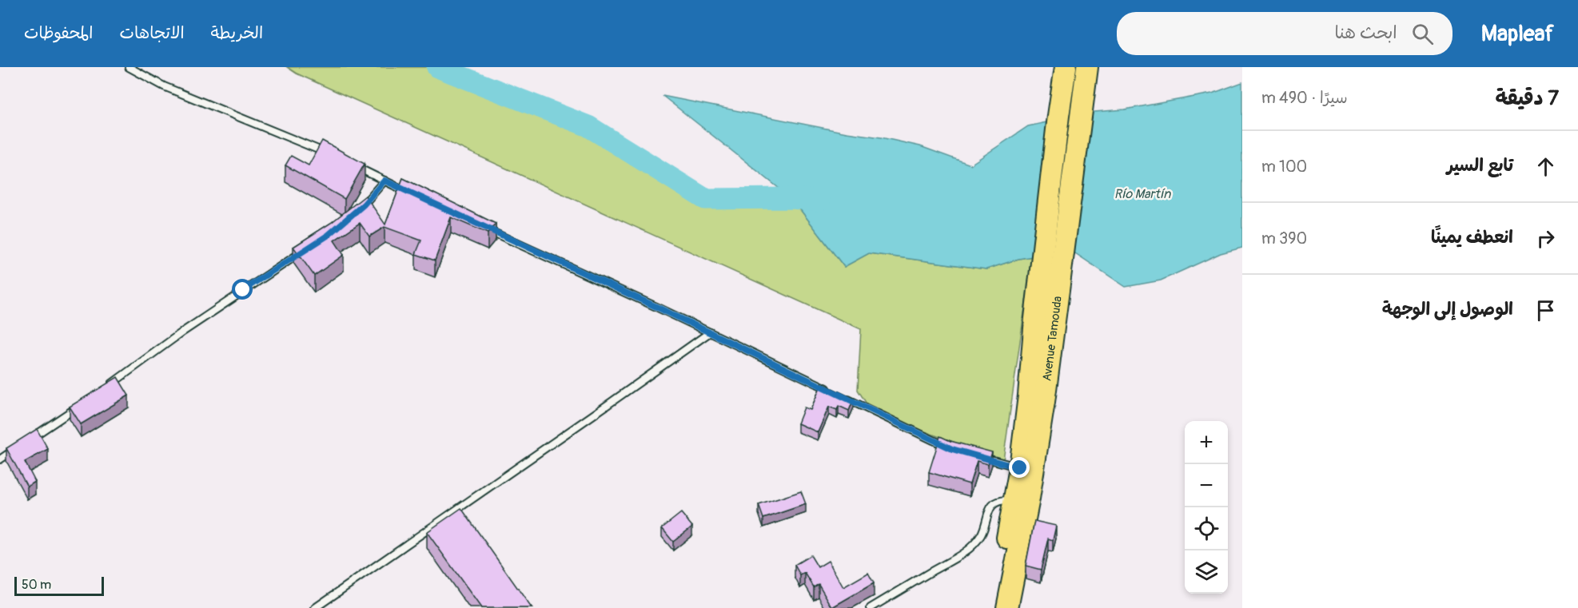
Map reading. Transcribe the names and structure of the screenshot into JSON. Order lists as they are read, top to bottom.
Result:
{
  "streets": {
    "highway": ["Avenue Tamouda"]
  },
  "water": ["Río Martín"],
  "scale_bar": "50 m",
  "page": {
    "header": "Mapleaf",
    "search": "ابحث هنا",
    "nav": ["الخريطة", "الاتجاهات", "المحفوظات"],
    "heading": ["7 دقيقة", "سيرًا · 490 m"],
    "list": [
      ["تابع السير", "100 m"],
      ["انعطف يمينًا", "390 m"],
      "الوصول إلى الوجهة"
    ],
    "map_buttons": ["+", "−"],
    "scale": "50 m"
  }
}
